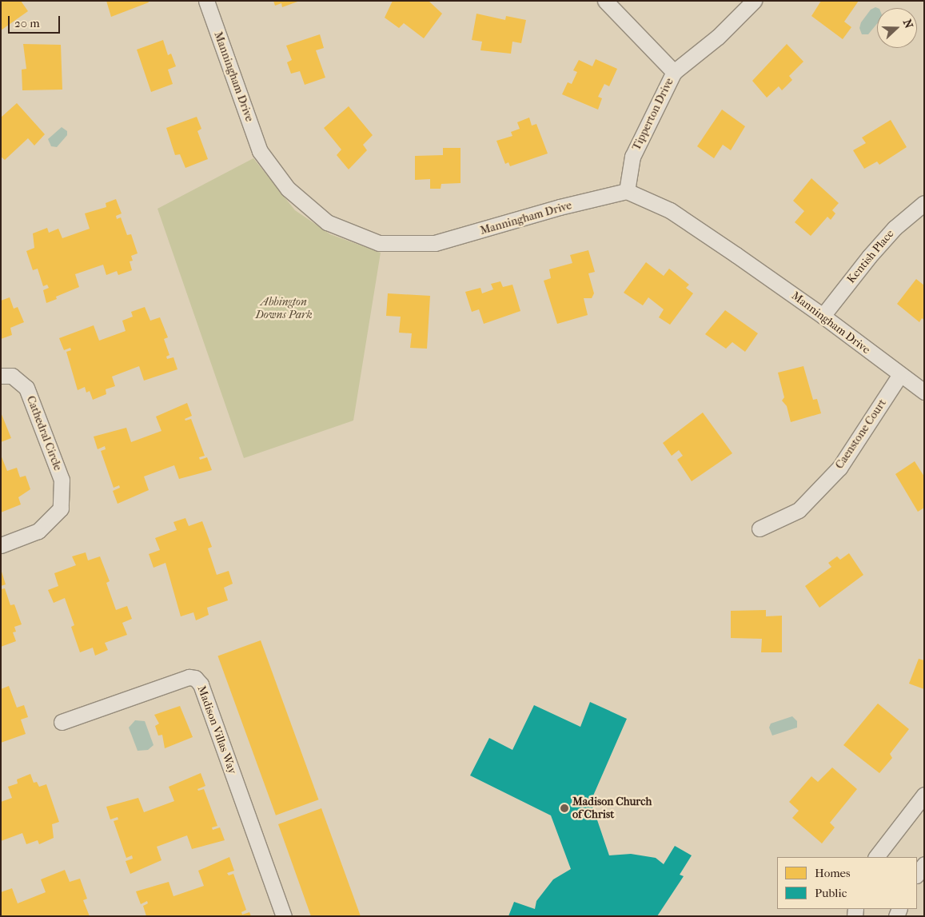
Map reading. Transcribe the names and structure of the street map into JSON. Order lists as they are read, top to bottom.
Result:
{
  "streets": {
    "street": [
      "Manningham Drive",
      "Tipperton Drive",
      "Kentish Place",
      "Cathedral Circle",
      "Caenstone Court",
      "Madison Villas Way"
    ]
  },
  "crossings": [
    ["Manningham Drive", "Tipperton Drive"],
    ["Manningham Drive", "Kentish Place"],
    ["Manningham Drive", "Caenstone Court"]
  ],
  "parks": ["Abbington Downs Park"],
  "places": ["Madison Church of Christ"],
  "legend": ["Homes", "Public"],
  "scale_bar": "20 m",
  "north": "right"
}
